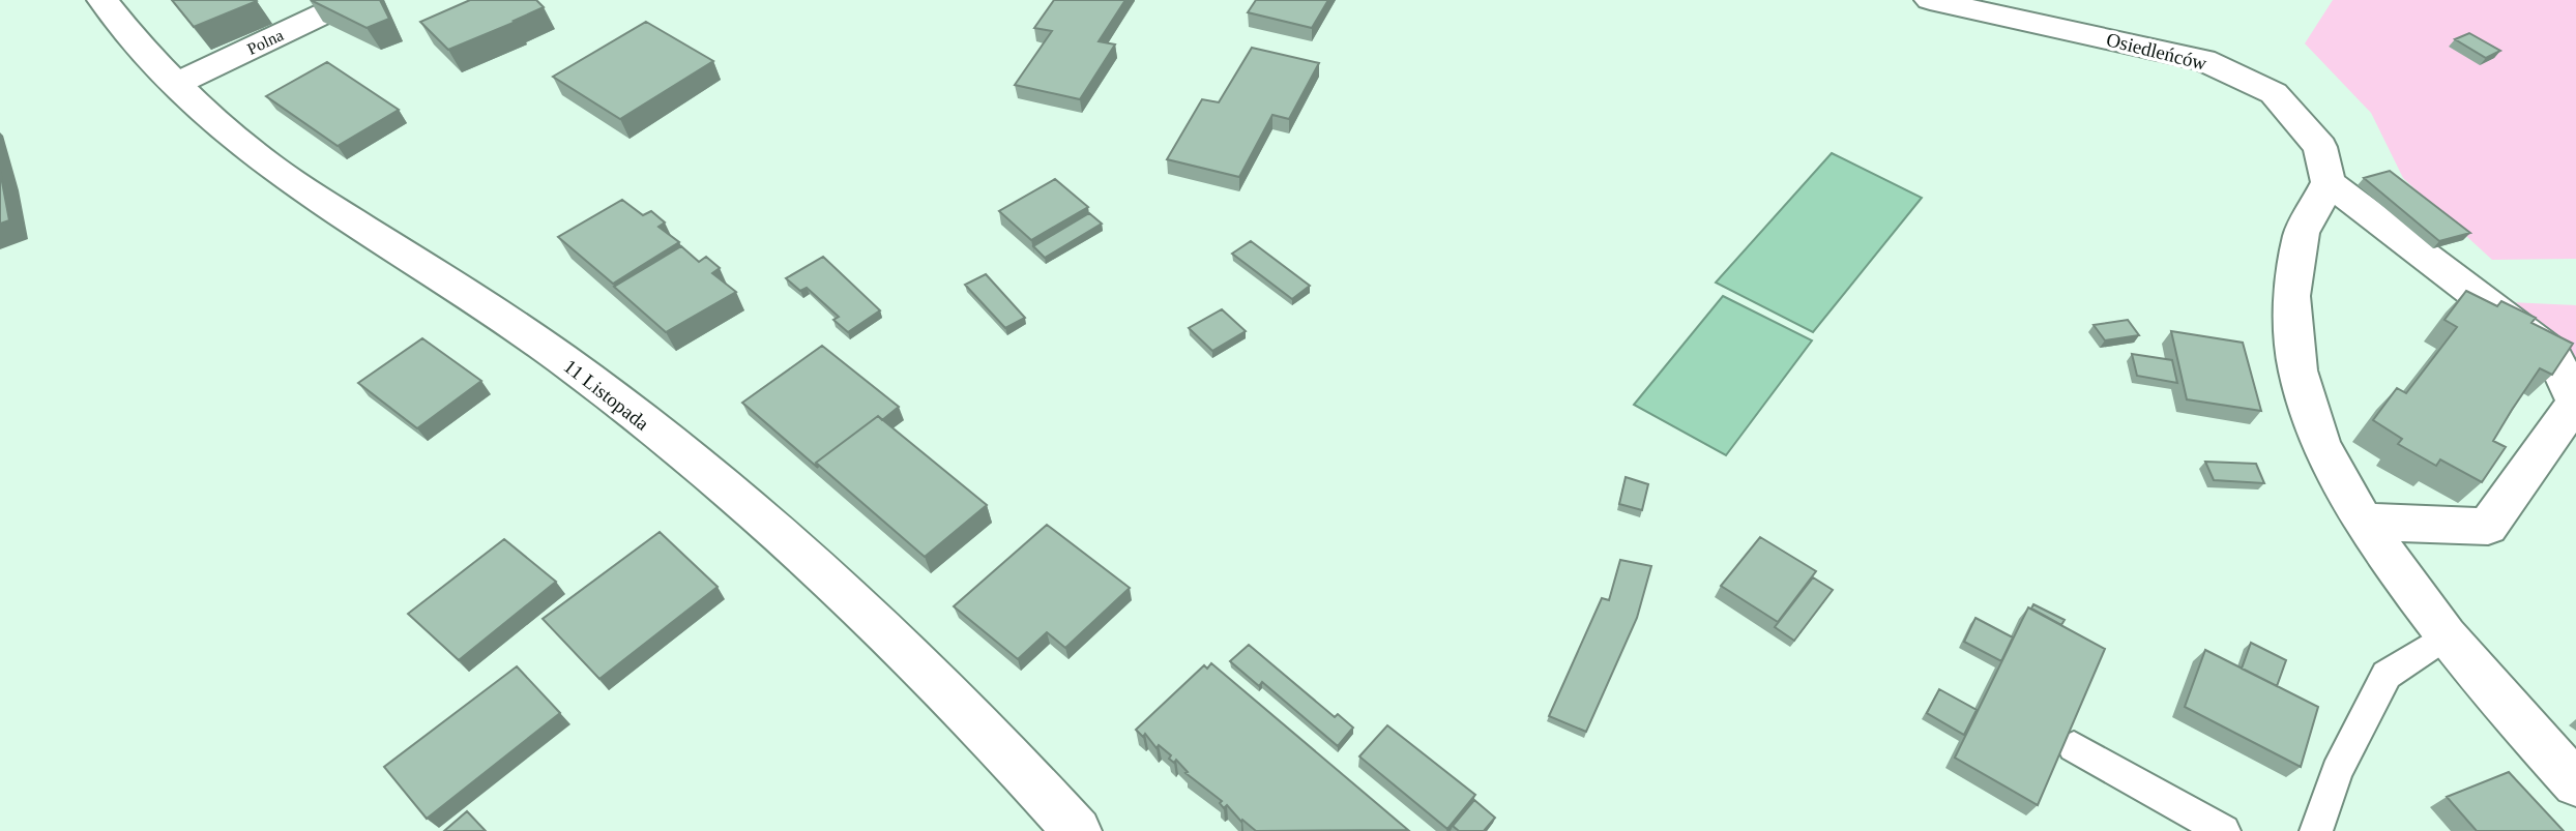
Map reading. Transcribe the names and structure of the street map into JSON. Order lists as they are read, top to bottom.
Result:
{
  "streets": {
    "street": ["Polna", "Osiedleńców", "11 Listopada"]
  },
  "crossings": [
    ["Polna", "11 Listopada"]
  ]
}
